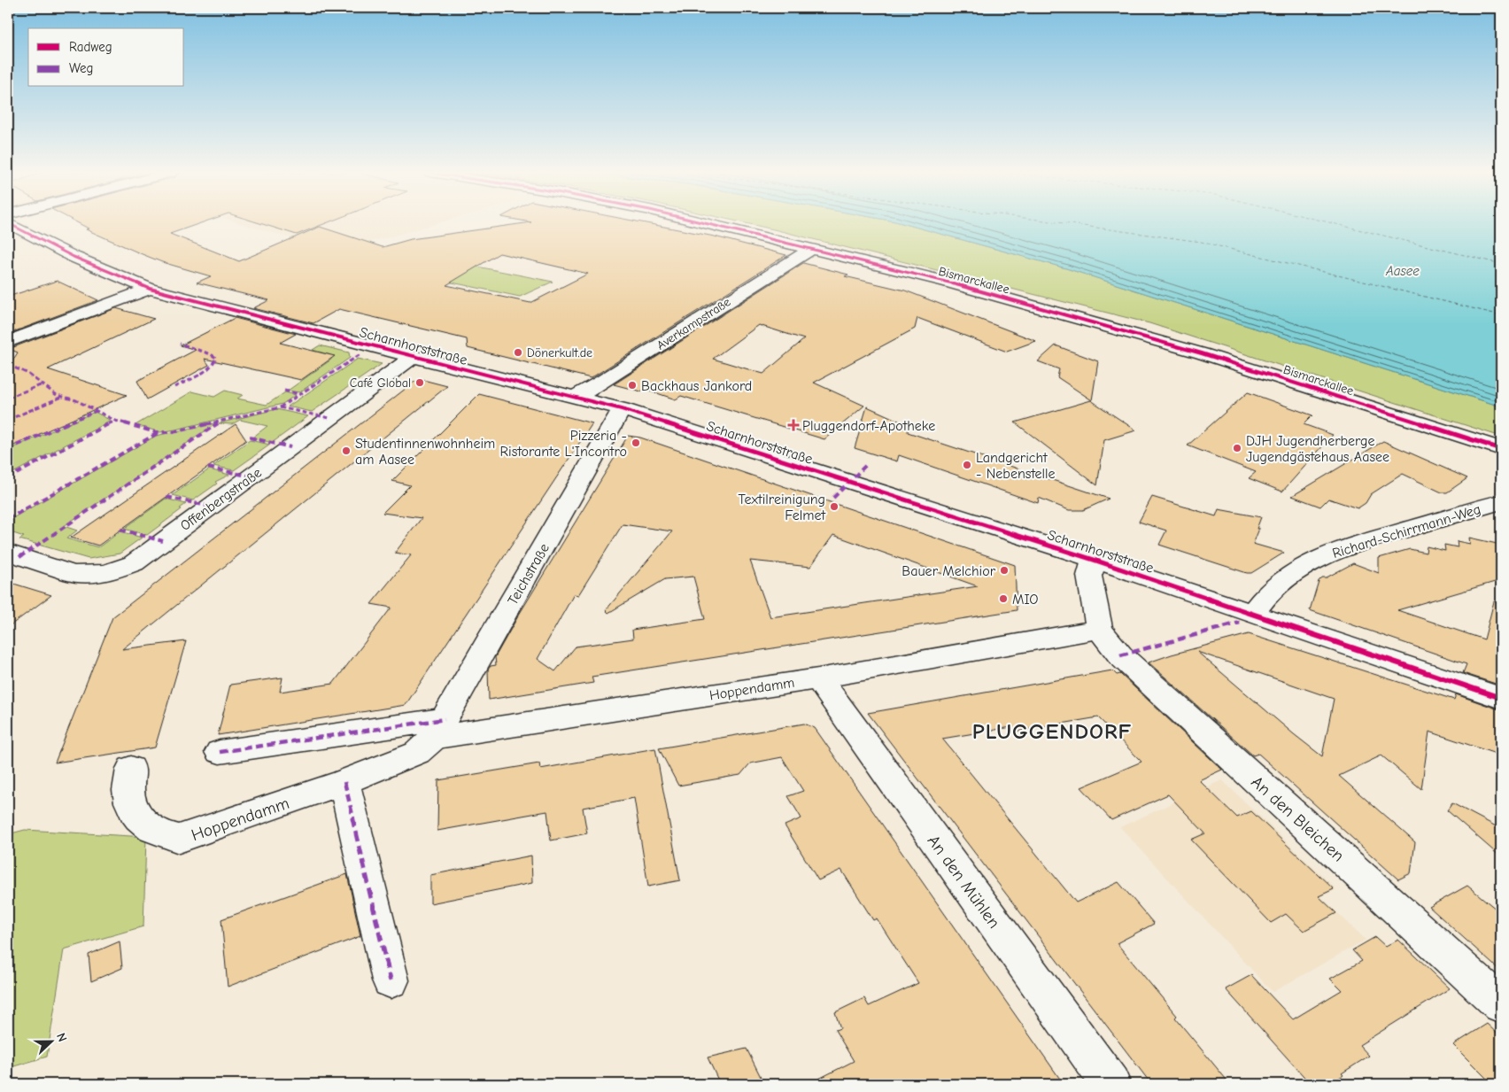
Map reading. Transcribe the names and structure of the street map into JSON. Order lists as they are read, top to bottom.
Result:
{
  "streets": {
    "street": [
      "Bismarckallee",
      "Averkampstraße",
      "Scharnhorststraße",
      "Offenbergstraße",
      "Richard-Schirrmann-Weg",
      "Teichstraße",
      "Hoppendamm",
      "An den Bleichen",
      "An den Mühlen"
    ]
  },
  "crossings": [
    ["Bismarckallee", "Averkampstraße"],
    ["Averkampstraße", "Scharnhorststraße"],
    ["Scharnhorststraße", "Offenbergstraße"],
    ["Scharnhorststraße", "Richard-Schirrmann-Weg"],
    ["Scharnhorststraße", "Teichstraße"],
    ["Teichstraße", "Hoppendamm"],
    ["Hoppendamm", "An den Bleichen"],
    ["Hoppendamm", "An den Mühlen"]
  ],
  "districts": ["PLUGGENDORF"],
  "water": ["Aasee"],
  "places": {
    "other": [
      "Dönerkult.de",
      "Café Global",
      "Backhaus Jankord",
      "Pizzeria - Ristorante L'Incontro",
      "DJH Jugendherberge Jugendgästehaus Aasee",
      "Studentinnenwohnheim am Aasee",
      "Landgericht - Nebenstelle",
      "Textilreinigung Felmet",
      "Bauer Melchior",
      "MIO"
    ],
    "health": ["Pluggendorf-Apotheke"]
  },
  "legend": ["Radweg", "Weg"],
  "north": "right"
}
